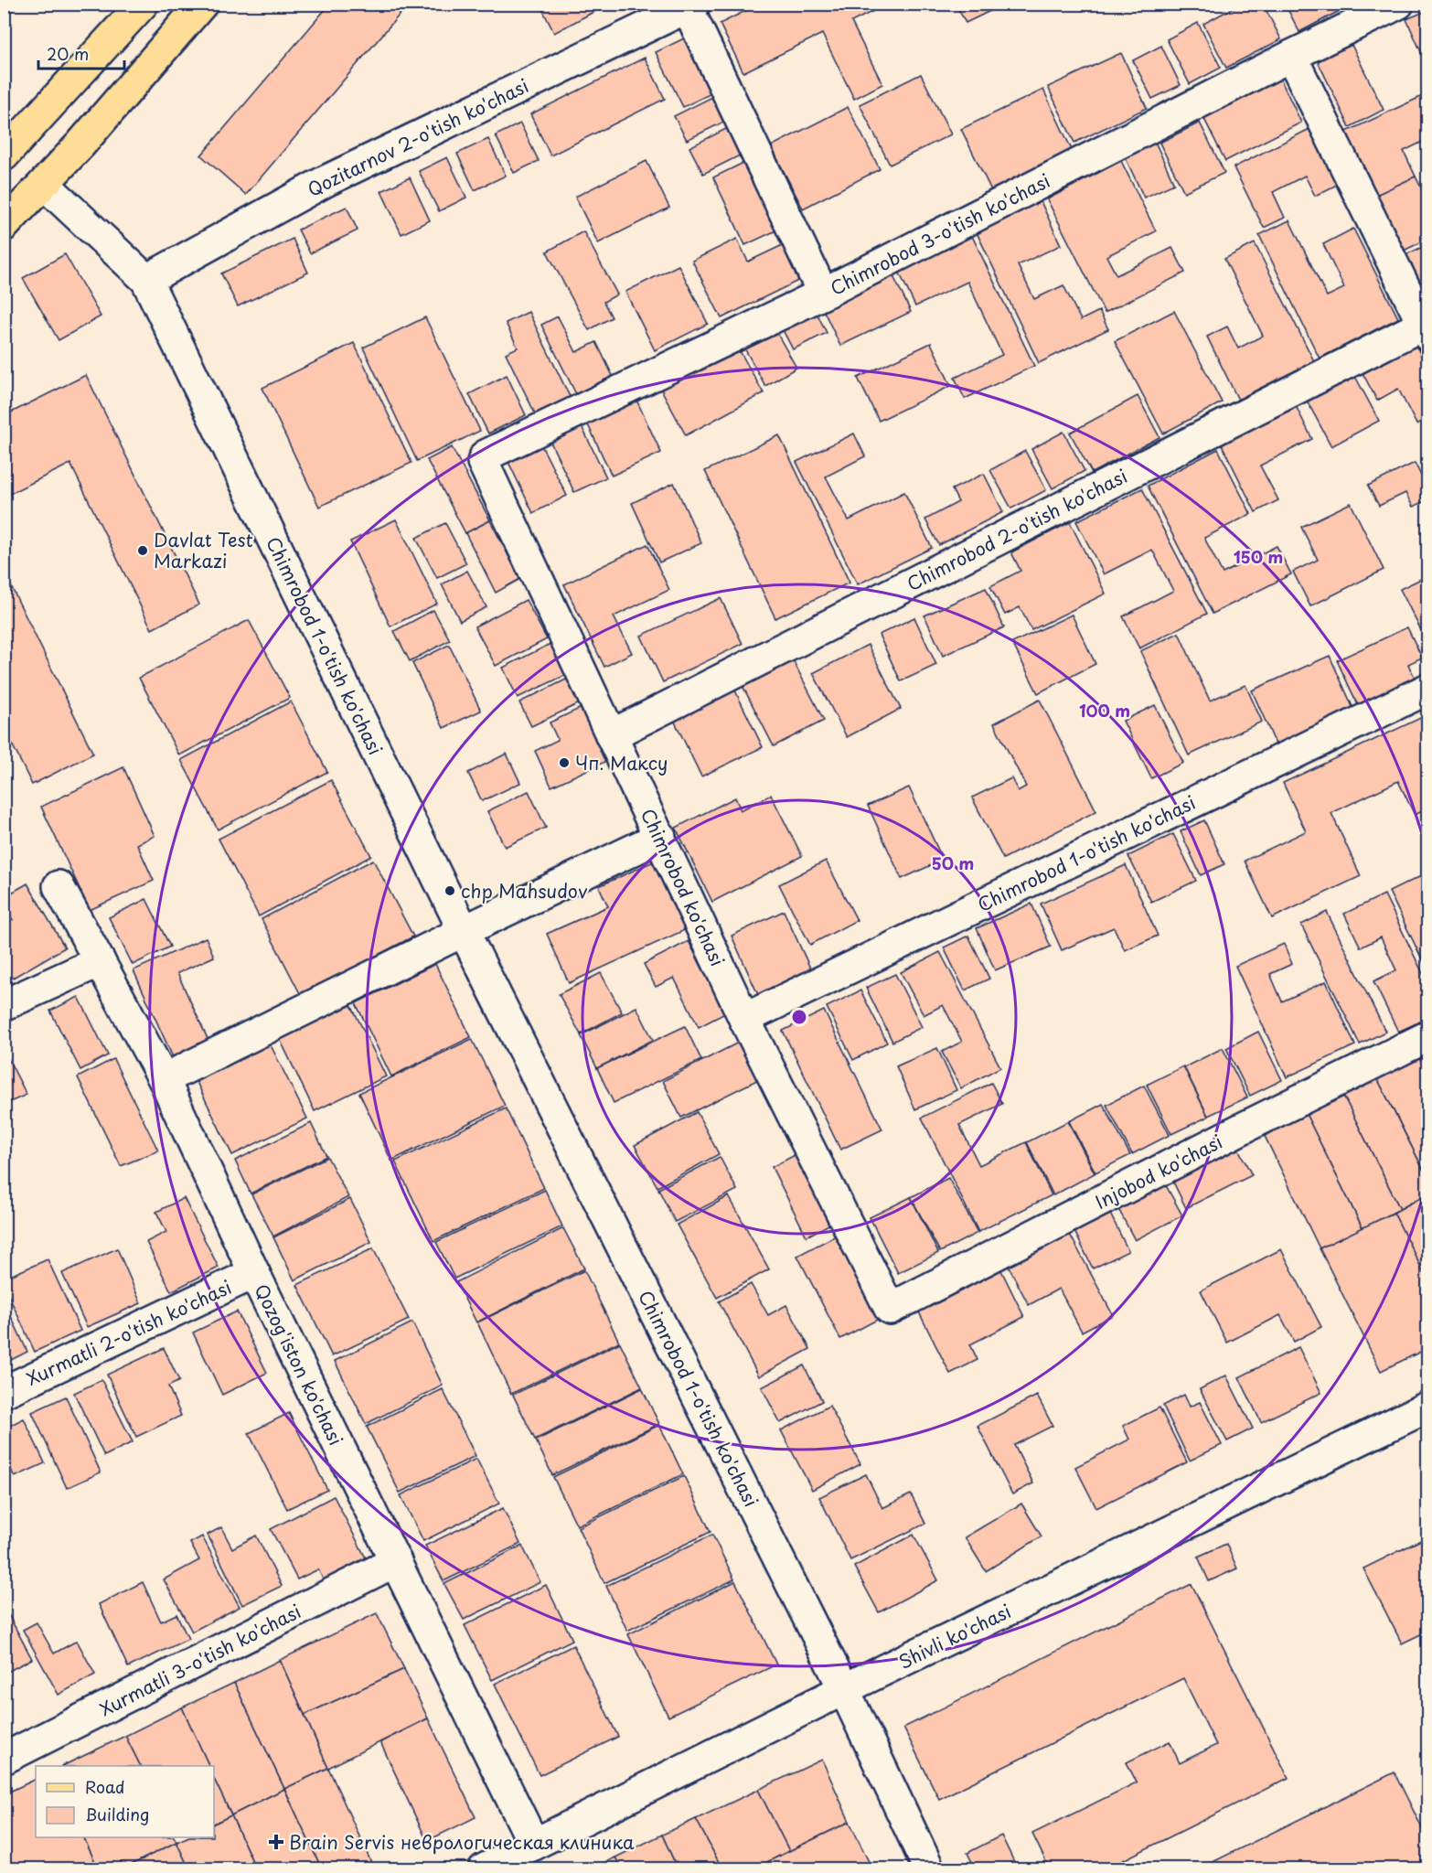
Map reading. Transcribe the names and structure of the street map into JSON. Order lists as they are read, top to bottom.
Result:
{
  "streets": {
    "street": [
      "Qozitarnov 2-o'tish ko'chasi",
      "Chimrobod 3-o'tish ko'chasi",
      "Chimrobod 2-o'tish ko'chasi",
      "Chimrobod 1-o'tish ko'chasi",
      "Chimrobod ko'chasi",
      "Injobod ko'chasi",
      "Xurmatli 2-o'tish ko'chasi",
      "Qozog'iston ko'chasi",
      "Shivli ko'chasi",
      "Xurmatli 3-o'tish ko'chasi"
    ]
  },
  "crossings": [
    ["Qozitarnov 2-o'tish ko'chasi", "Chimrobod 1-o'tish ko'chasi"],
    ["Chimrobod 3-o'tish ko'chasi", "Chimrobod ko'chasi"],
    ["Chimrobod 2-o'tish ko'chasi", "Chimrobod ko'chasi"],
    ["Chimrobod 1-o'tish ko'chasi", "Chimrobod ko'chasi"],
    ["Chimrobod 1-o'tish ko'chasi", "Shivli ko'chasi"],
    ["Chimrobod ko'chasi", "Injobod ko'chasi"],
    ["Xurmatli 2-o'tish ko'chasi", "Qozog'iston ko'chasi"],
    ["Qozog'iston ko'chasi", "Shivli ko'chasi"],
    ["Qozog'iston ko'chasi", "Xurmatli 3-o'tish ko'chasi"]
  ],
  "places": {
    "other": ["Davlat Test Markazi", "Чп. Максу", "chp Mahsudov"],
    "health": ["Brain Servis неврологическая клиника"]
  },
  "legend": ["Road", "Building"],
  "scale_bar": "20 m",
  "rings": ["150 m", "100 m", "50 m"]
}
